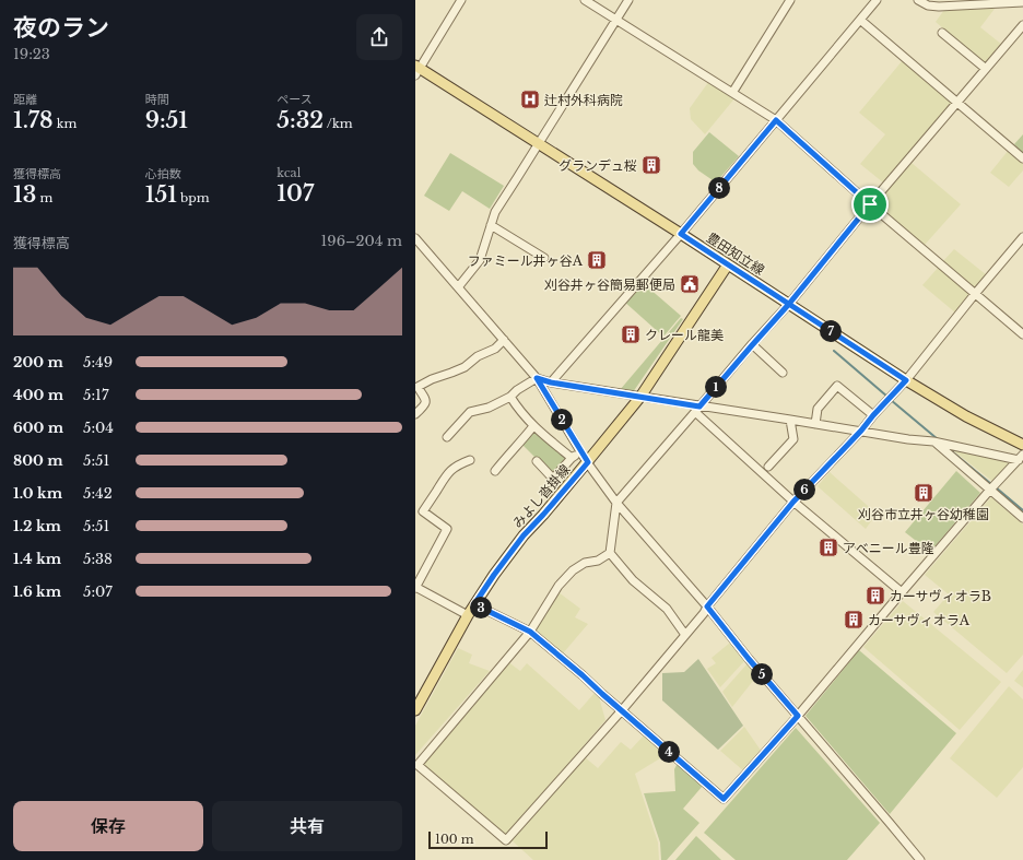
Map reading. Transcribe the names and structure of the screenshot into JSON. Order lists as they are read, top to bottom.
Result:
{
  "streets": {
    "main road": ["豊田知立線", "みよし沓掛線"]
  },
  "crossings": [
    ["豊田知立線", "みよし沓掛線"]
  ],
  "places": {
    "hospital": ["辻村外科病院"],
    "building": [
      "グランデュ桜",
      "ファミール井ヶ谷A",
      "クレール龍美",
      "刈谷市立井ヶ谷幼稚園",
      "アベニール豊隆",
      "カーサヴィオラB",
      "カーサヴィオラA"
    ],
    "public building": ["刈谷井ヶ谷簡易郵便局"]
  },
  "scale_bar": "100 m",
  "page": {
    "heading": ["夜のラン", "19:23"],
    "stats": [
      ["距離", "1.78 km"],
      ["時間", "9:51"],
      ["ペース", "5:32 /km"],
      ["獲得標高", "13 m"],
      ["心拍数", "151 bpm"],
      ["kcal", "107"]
    ],
    "pins": [
      "8",
      "7",
      "1",
      "2",
      "6",
      "3",
      "5",
      "4"
    ],
    "chart": ["獲得標高", "196–204 m"],
    "list": [
      {
        "name": "200 m",
        "note": "5:49"
      },
      {
        "name": "400 m",
        "note": "5:17"
      },
      {
        "name": "600 m",
        "note": "5:04"
      },
      {
        "name": "800 m",
        "note": "5:51"
      },
      {
        "name": "1.0 km",
        "note": "5:42"
      },
      {
        "name": "1.2 km",
        "note": "5:51"
      },
      {
        "name": "1.4 km",
        "note": "5:38"
      },
      {
        "name": "1.6 km",
        "note": "5:07"
      }
    ],
    "buttons": ["保存", "共有"],
    "scale": "100 m"
  }
}
